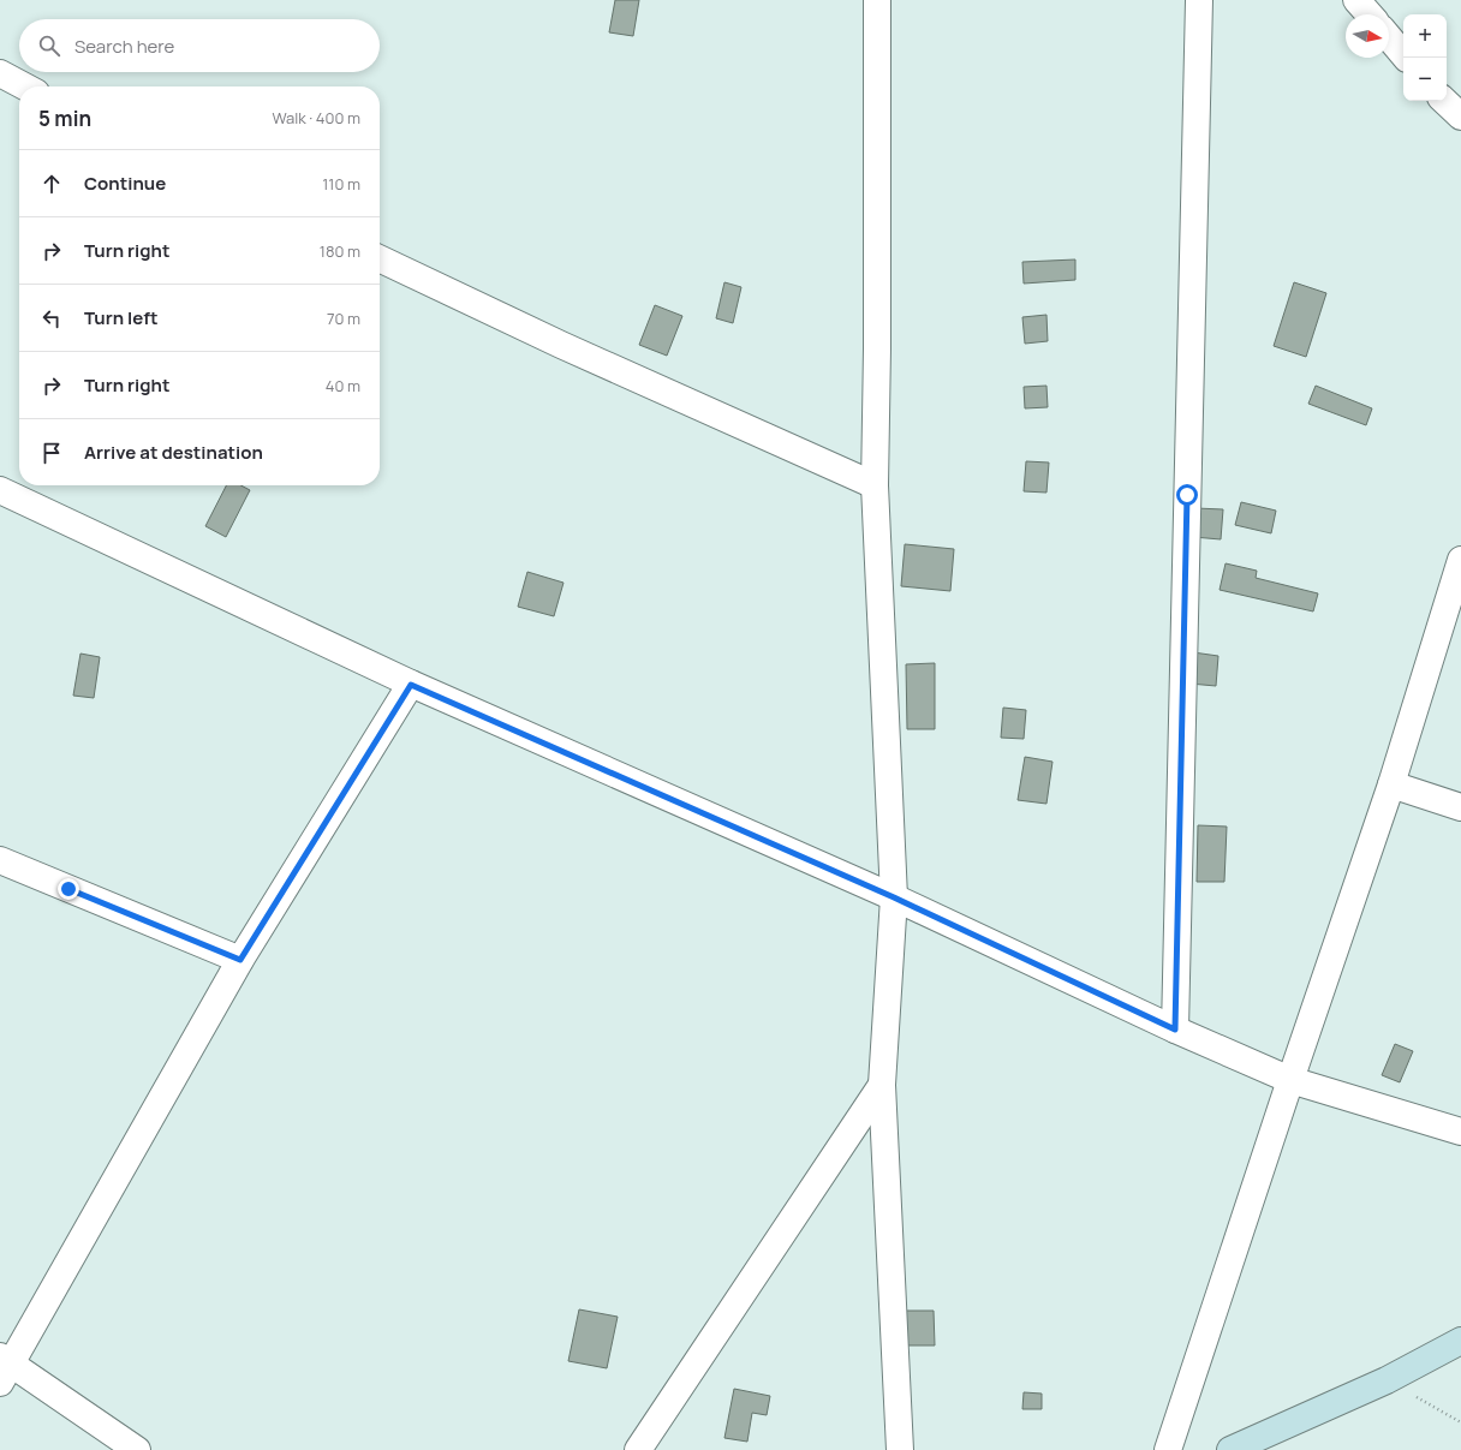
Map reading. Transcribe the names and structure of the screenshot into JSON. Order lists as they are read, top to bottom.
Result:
{
  "north": "right",
  "page": {
    "map_buttons": ["+", "−"],
    "search": "Search here",
    "heading": ["5 min", "Walk · 400 m"],
    "list": [
      ["Continue", "110 m"],
      ["Turn right", "180 m"],
      ["Turn left", "70 m"],
      ["Turn right", "40 m"],
      "Arrive at destination"
    ]
  }
}
